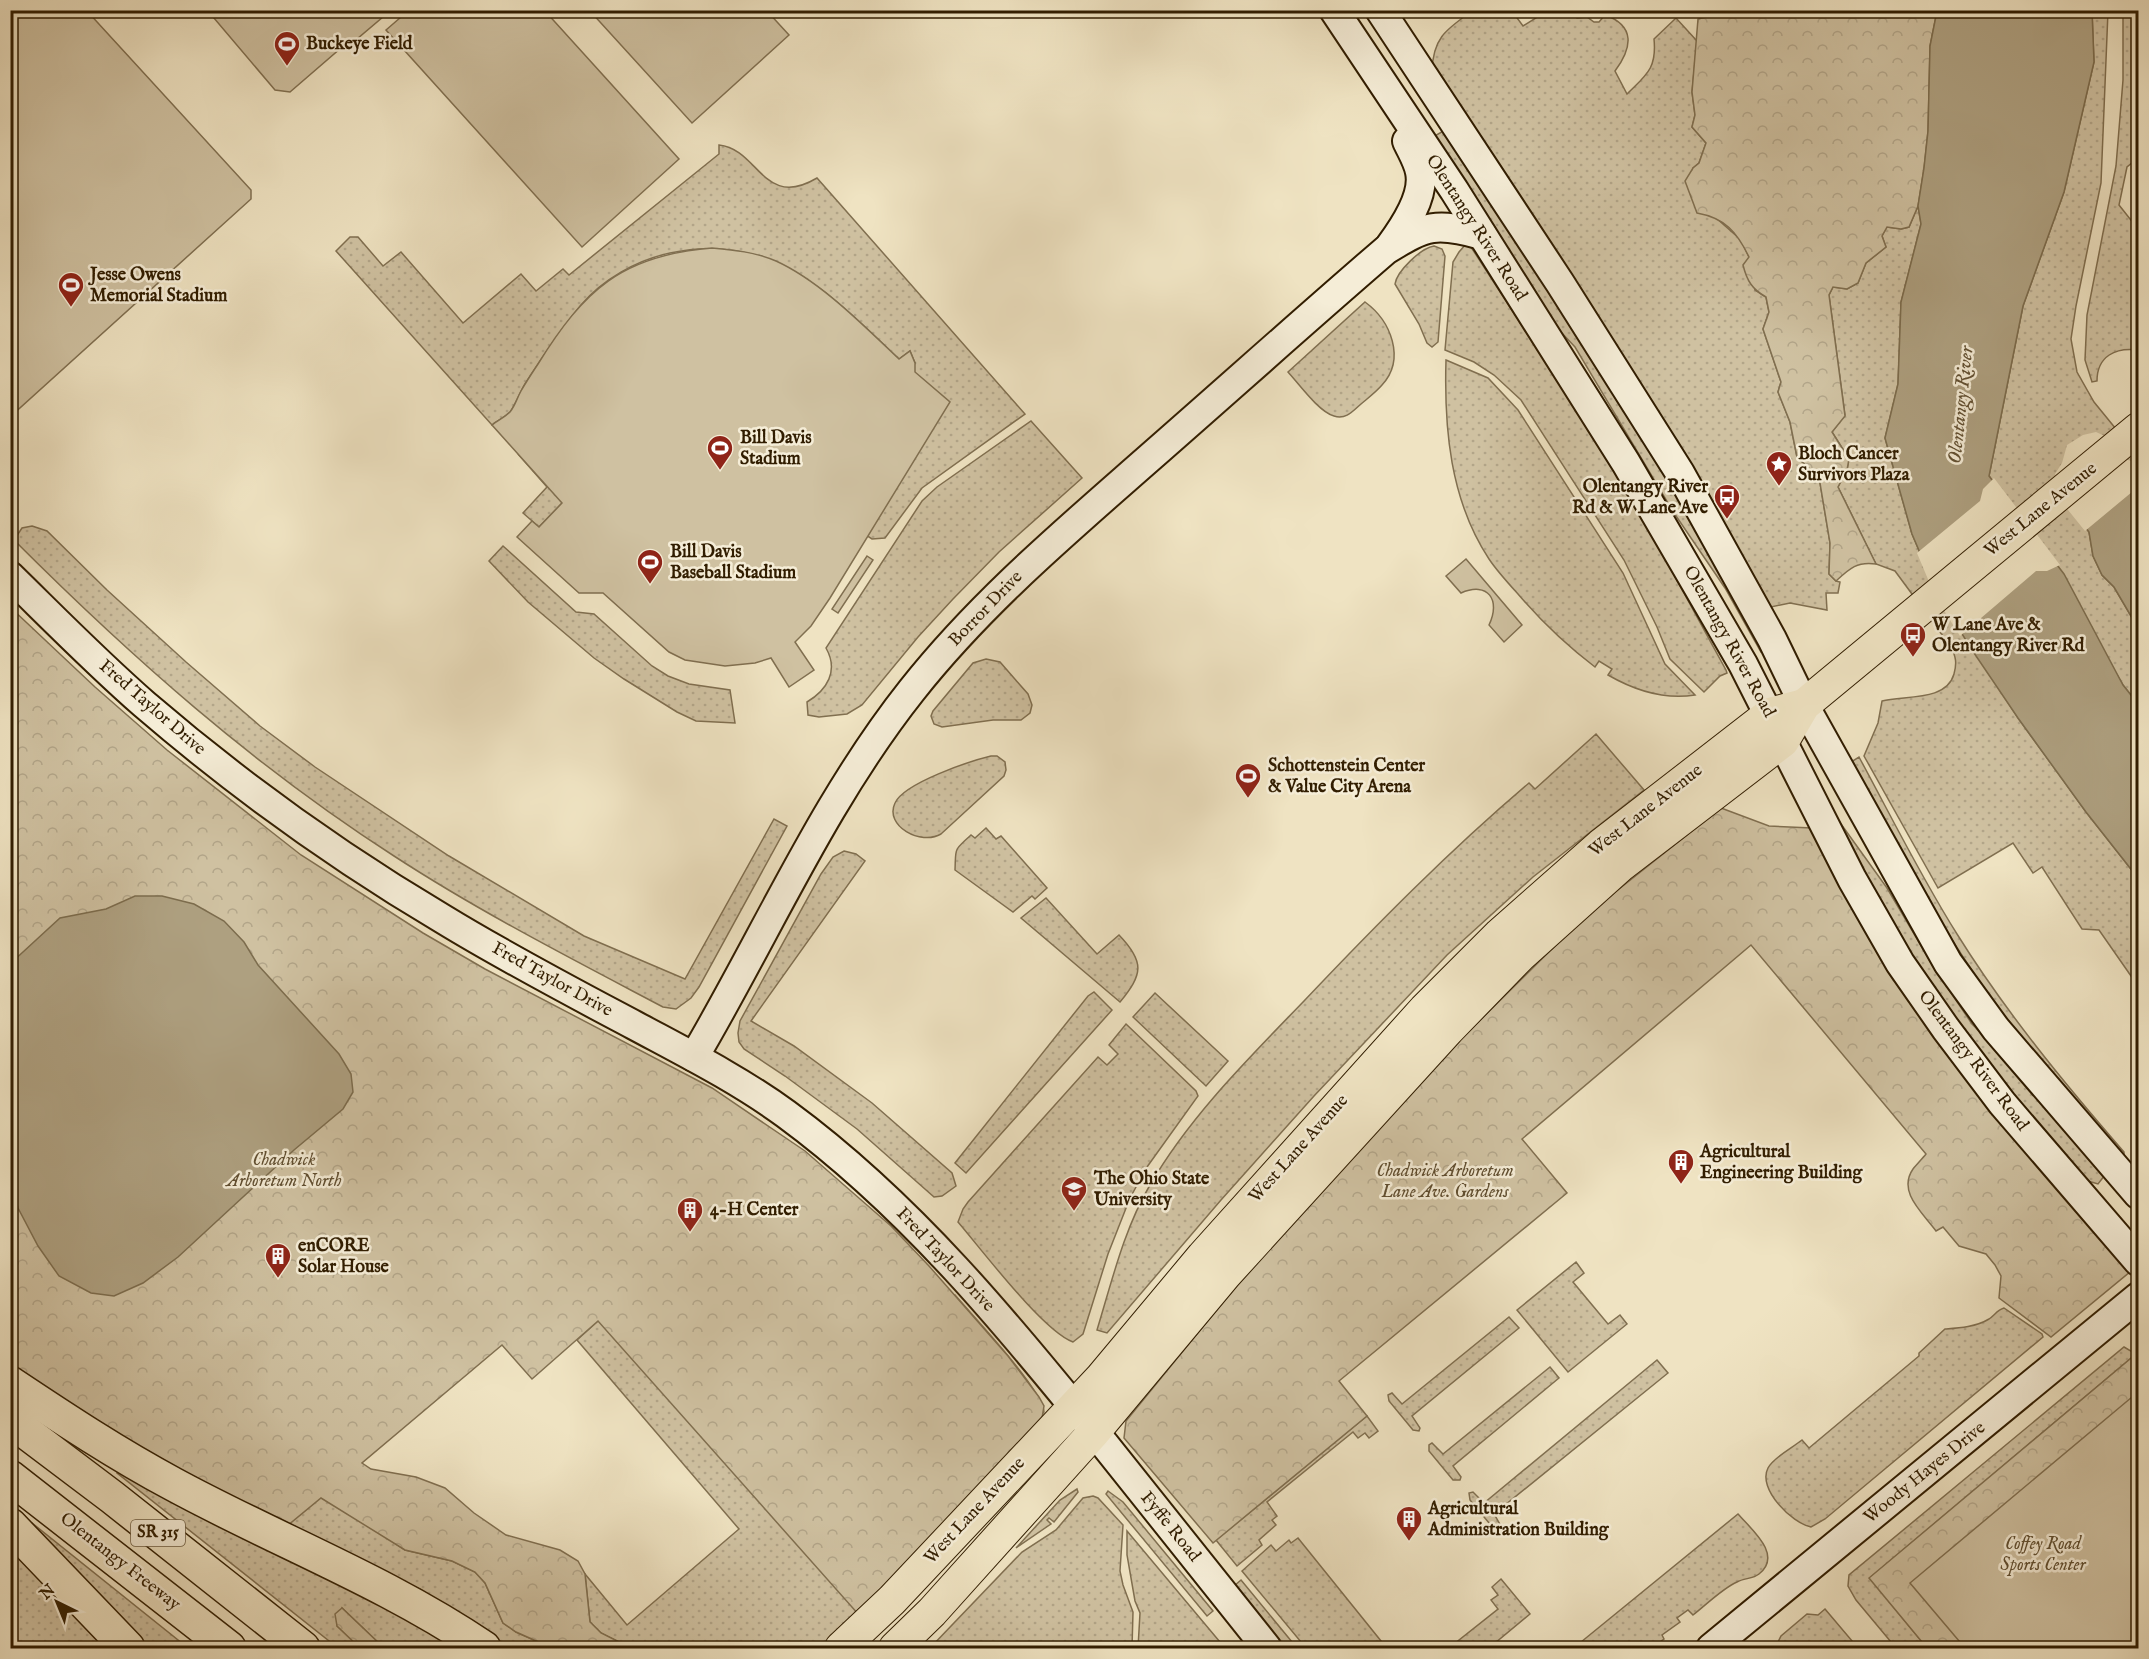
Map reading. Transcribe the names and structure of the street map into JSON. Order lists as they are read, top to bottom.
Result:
{
  "streets": {
    "highway": ["SR 315", "Olentangy Freeway"],
    "main road": ["West Lane Avenue"],
    "street": [
      "Olentangy River Road",
      "Borror Drive",
      "Fred Taylor Drive",
      "Woody Hayes Drive",
      "Fyffe Road"
    ]
  },
  "crossings": [
    ["Olentangy River Road", "West Lane Avenue"],
    ["West Lane Avenue", "Fred Taylor Drive"],
    ["West Lane Avenue", "Fyffe Road"],
    ["Borror Drive", "Fred Taylor Drive"],
    ["Fred Taylor Drive", "Fyffe Road"]
  ],
  "water": ["Olentangy River"],
  "parks": ["Chadwick Arboretum North", "Chadwick Arboretum Lane Ave. Gardens", "Coffey Road Sports Center"],
  "places": {
    "sports": [
      "Buckeye Field",
      "Jesse Owens Memorial Stadium",
      "Bill Davis Stadium",
      "Bill Davis Baseball Stadium",
      "Schottenstein Center & Value City Arena"
    ],
    "place": ["Bloch Cancer Survivors Plaza"],
    "bus stop": ["Olentangy River Rd & W Lane Ave", "W Lane Ave & Olentangy River Rd"],
    "building": [
      "Agricultural Engineering Building",
      "4-H Center",
      "enCORE Solar House",
      "Agricultural Administration Building"
    ],
    "school or university": ["The Ohio State University"]
  },
  "north": "top left"
}
